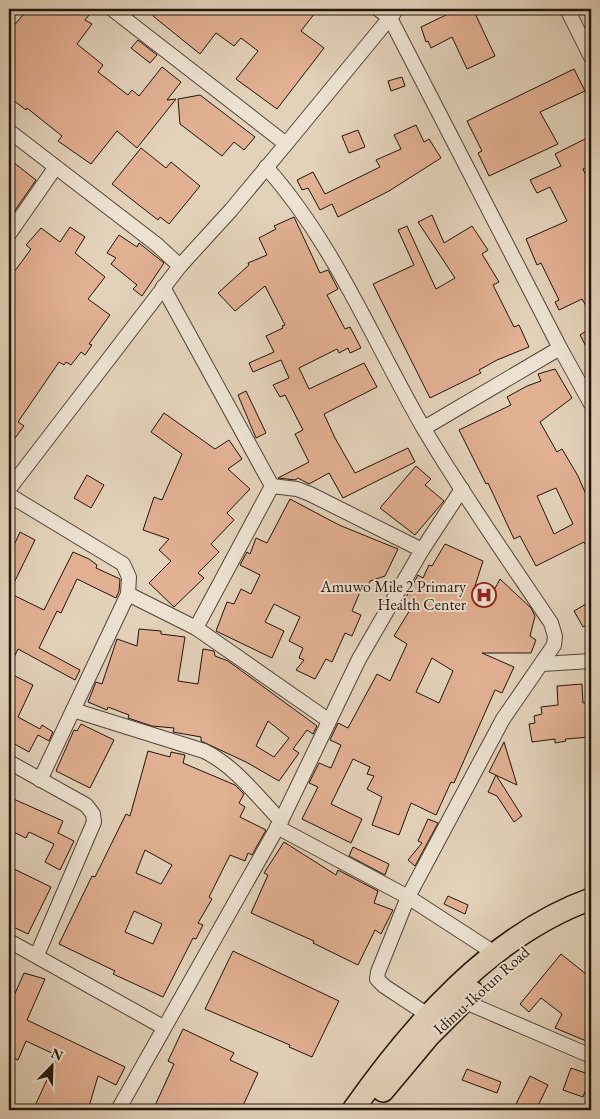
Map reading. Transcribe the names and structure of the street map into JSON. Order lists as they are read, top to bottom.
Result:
{
  "streets": {
    "main road": ["Idimu-Ikotun Road"]
  },
  "places": {
    "hospital": ["Amuwo Mile 2 Primary Health Center"]
  },
  "north": "top right"
}
